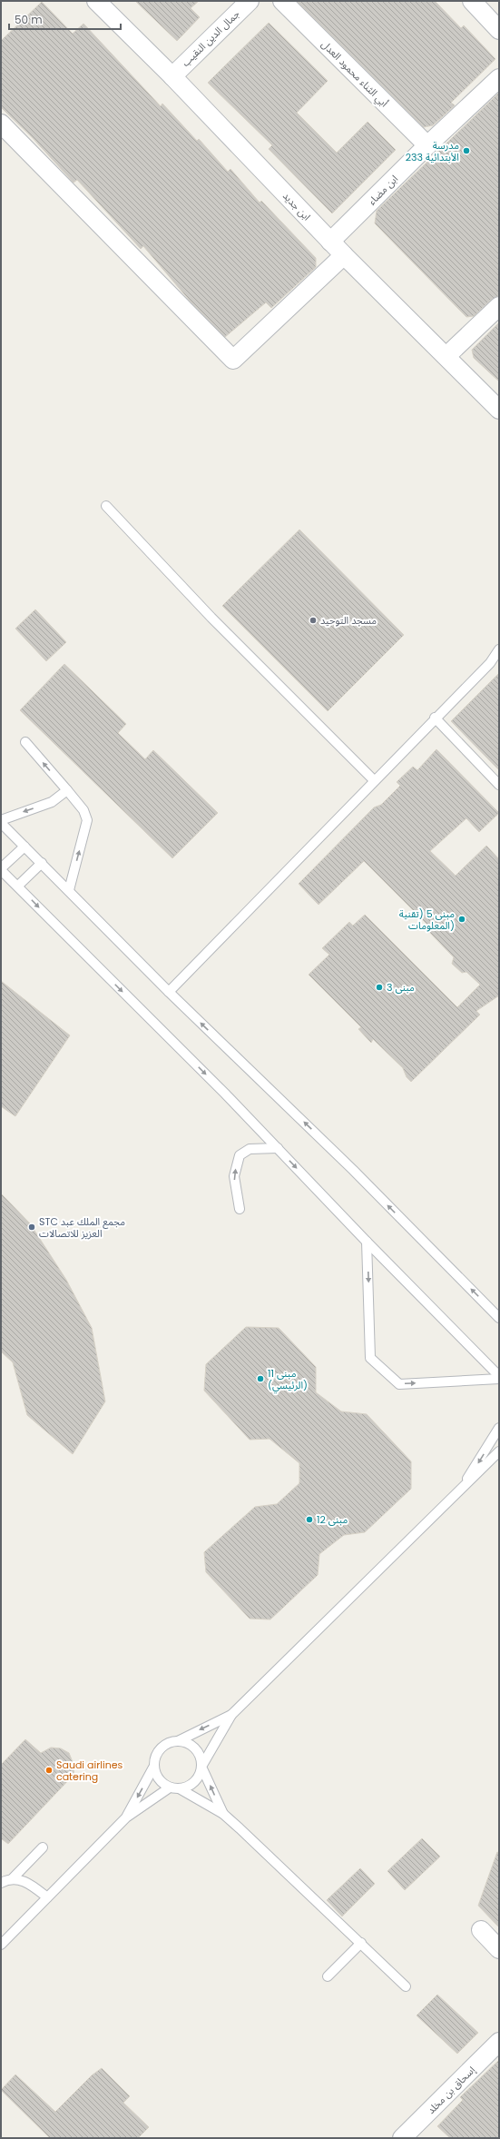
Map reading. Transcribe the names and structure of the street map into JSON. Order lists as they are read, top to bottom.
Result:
{
  "streets": {
    "street": [
      "جمال الدين النقيب",
      "أبي الثناء محمود العدل",
      "ابن مضاء",
      "ابن جديد",
      "إسحاق بن مخلد"
    ]
  },
  "crossings": [
    ["جمال الدين النقيب", "ابن جديد"],
    ["أبي الثناء محمود العدل", "ابن مضاء"],
    ["ابن مضاء", "ابن جديد"]
  ],
  "places": [
    "مدرسة الأبتدائية 233",
    "مسجد التوحيد",
    "مبنى 5 (تقنية المعلومات)",
    "مبنى 3",
    "STC مجمع الملك عبد العزيز للاتصالات",
    "مبنى 11 (الرئيسي)",
    "مبنى 12",
    "Saudi airlines catering"
  ],
  "scale_bar": "50 m"
}
